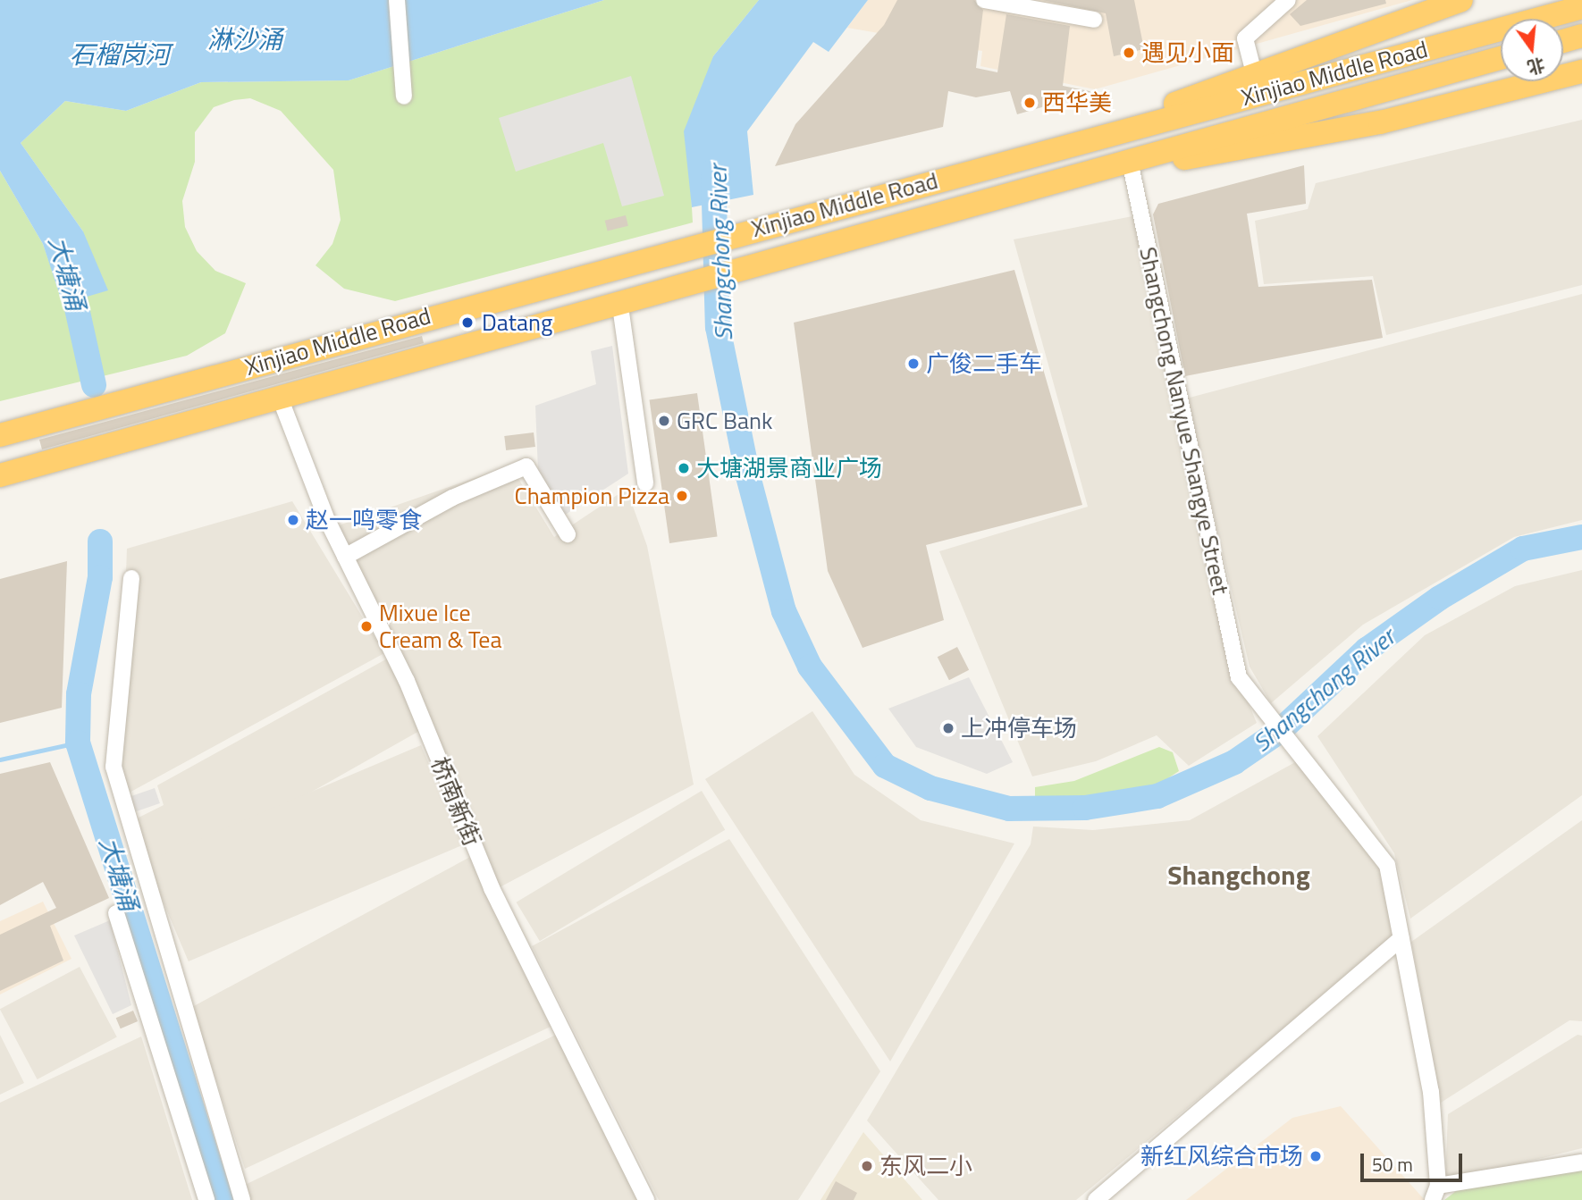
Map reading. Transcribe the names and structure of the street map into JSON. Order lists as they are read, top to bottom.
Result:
{
  "streets": {
    "highway": ["Xinjiao Middle Road"],
    "street": ["Shangchong Nanyue Shangye Street", "桥南新街"]
  },
  "crossings": [
    ["Xinjiao Middle Road", "桥南新街"]
  ],
  "districts": ["Shangchong"],
  "water": [
    "淋沙涌",
    "石榴岗河",
    "Shangchong River",
    "大塘涌"
  ],
  "places": [
    "遇见小面",
    "西华美",
    "Datang",
    "广俊二手车",
    "GRC Bank",
    "大塘湖景商业广场",
    "Champion Pizza",
    "赵一鸣零食",
    "Mixue Ice Cream & Tea",
    "上冲停车场",
    "新红风综合市场",
    "东风二小"
  ],
  "scale_bar": "50 m",
  "north": "bottom"
}
